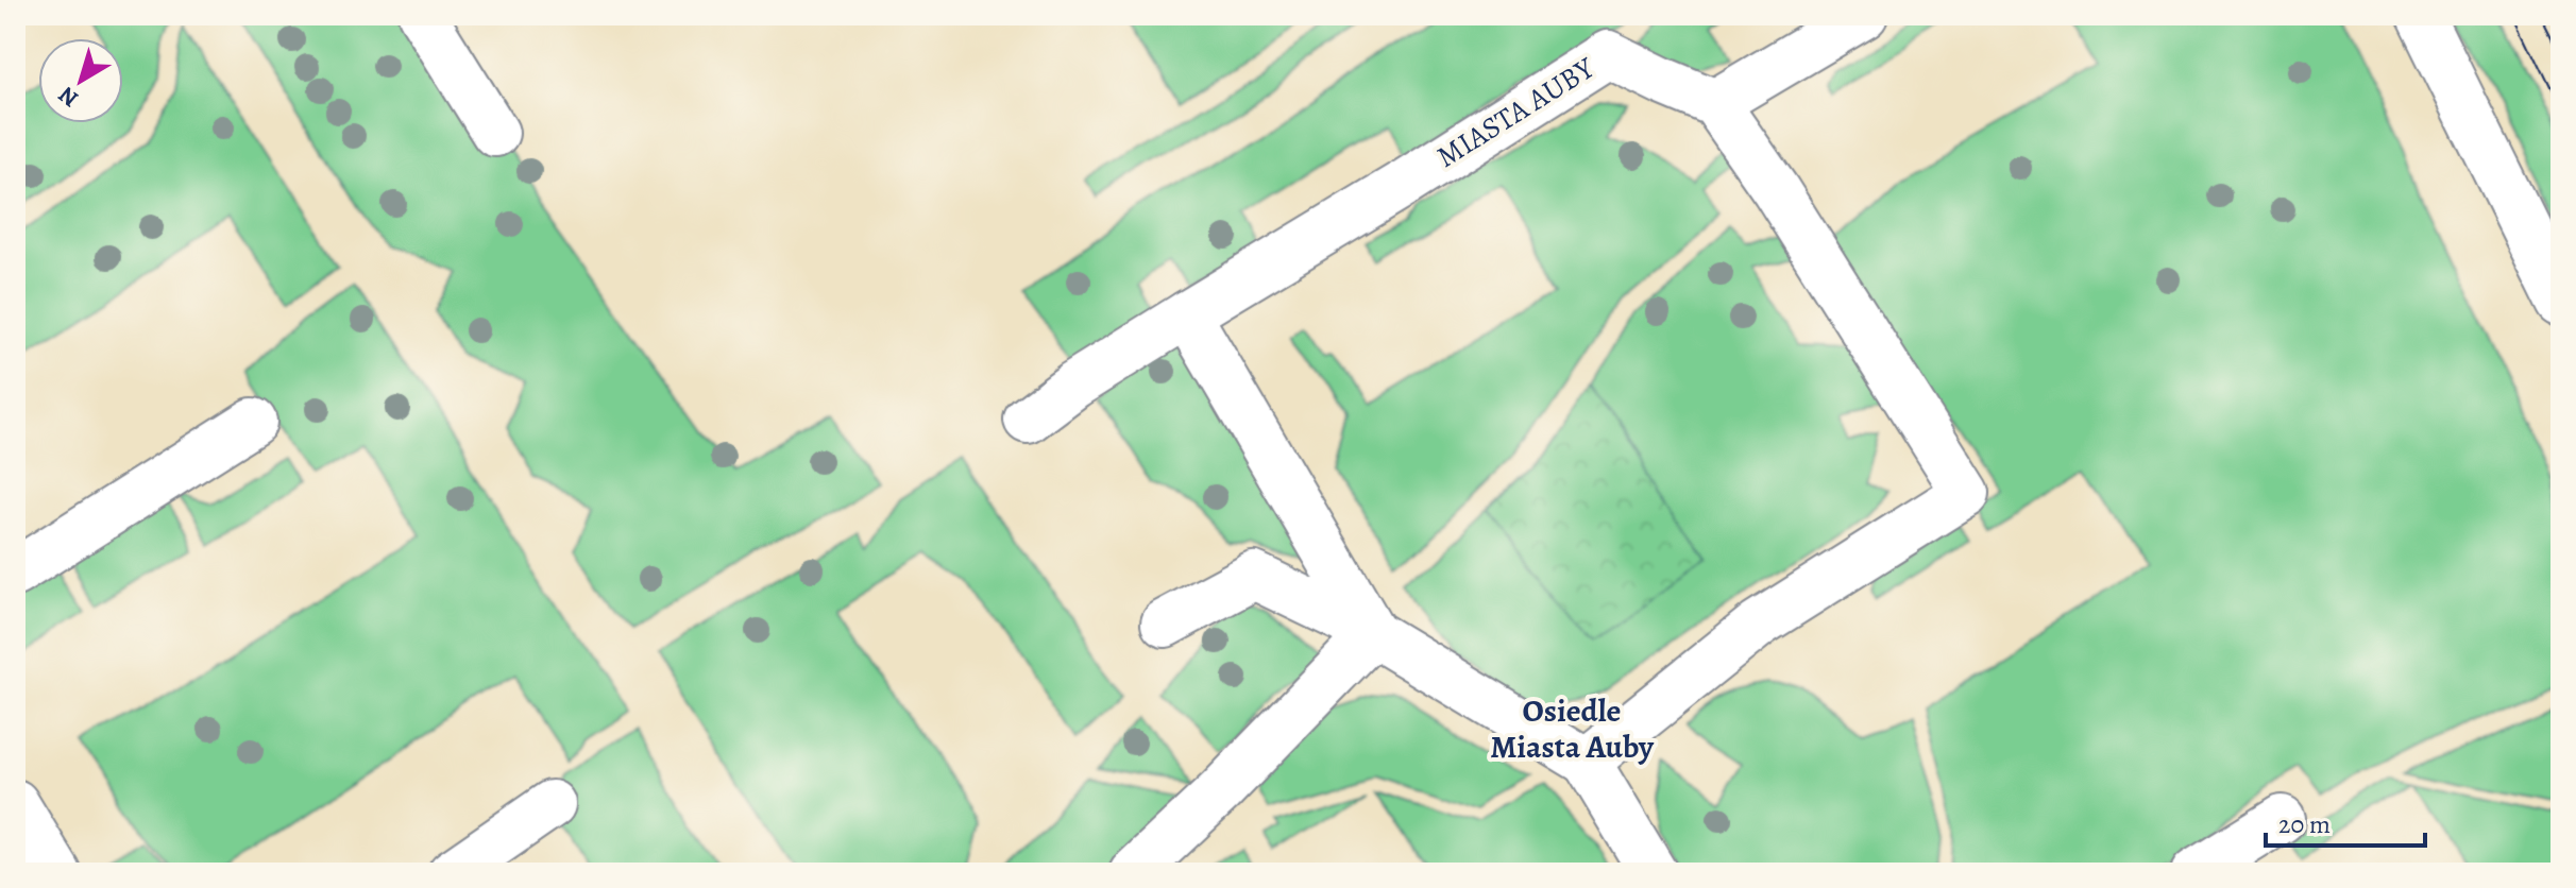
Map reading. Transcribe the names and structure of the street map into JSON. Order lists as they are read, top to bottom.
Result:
{
  "streets": {
    "street": ["MIASTA AUBY"]
  },
  "districts": ["Osiedle Miasta Auby"],
  "scale_bar": "20 m",
  "north": "bottom left"
}
